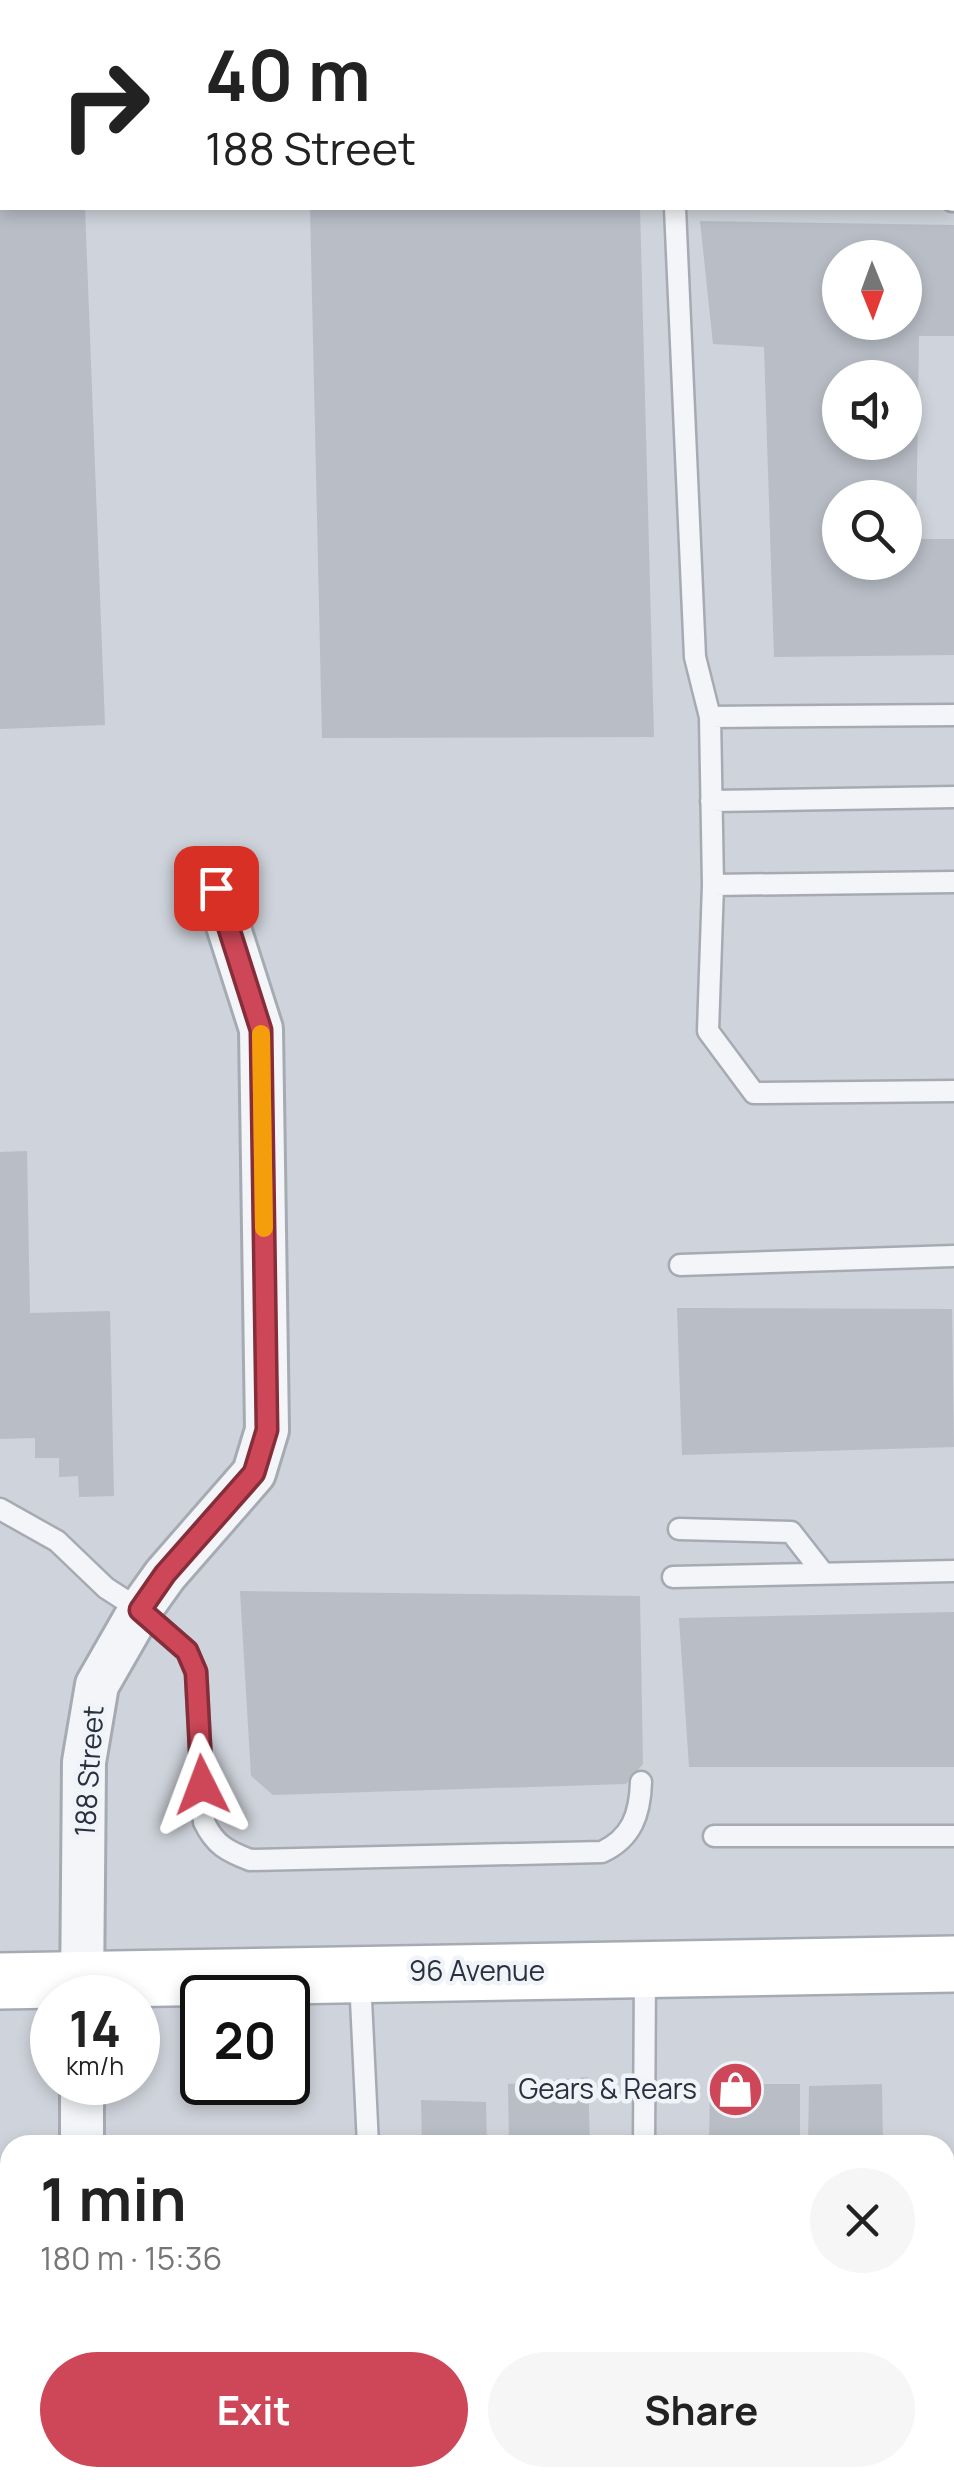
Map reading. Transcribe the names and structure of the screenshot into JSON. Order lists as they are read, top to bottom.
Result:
{
  "streets": {
    "main road": ["96 Avenue"],
    "street": ["188 Street"]
  },
  "places": {
    "shop": ["Gears & Rears"]
  },
  "north": "bottom",
  "page": {
    "turn": ["40 m", "188 Street"],
    "speed": "14 km/h",
    "limit": "20",
    "heading": ["1 min", "180 m · 15:36"],
    "buttons": ["Exit", "Share"]
  }
}
